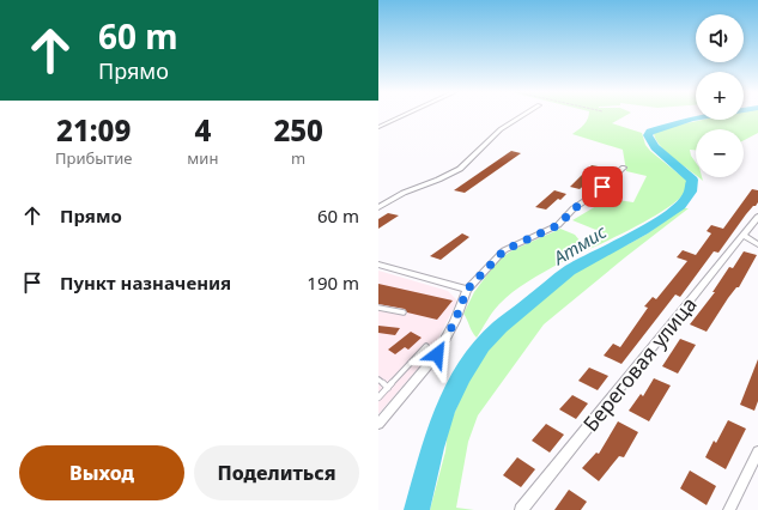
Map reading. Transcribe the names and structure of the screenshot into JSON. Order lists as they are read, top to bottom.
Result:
{
  "streets": {
    "street": ["Береговая улица"]
  },
  "water": ["Атмис"],
  "page": {
    "turn": ["60 m", "Прямо"],
    "map_buttons": ["+", "−"],
    "eta": [
      "21:09",
      "Прибытие",
      "4",
      "мин",
      "250",
      "m"
    ],
    "list": [
      {
        "name": "Прямо",
        "value": "60 m"
      },
      {
        "name": "Пункт назначения",
        "value": "190 m"
      }
    ],
    "buttons": ["Выход", "Поделиться"]
  }
}
